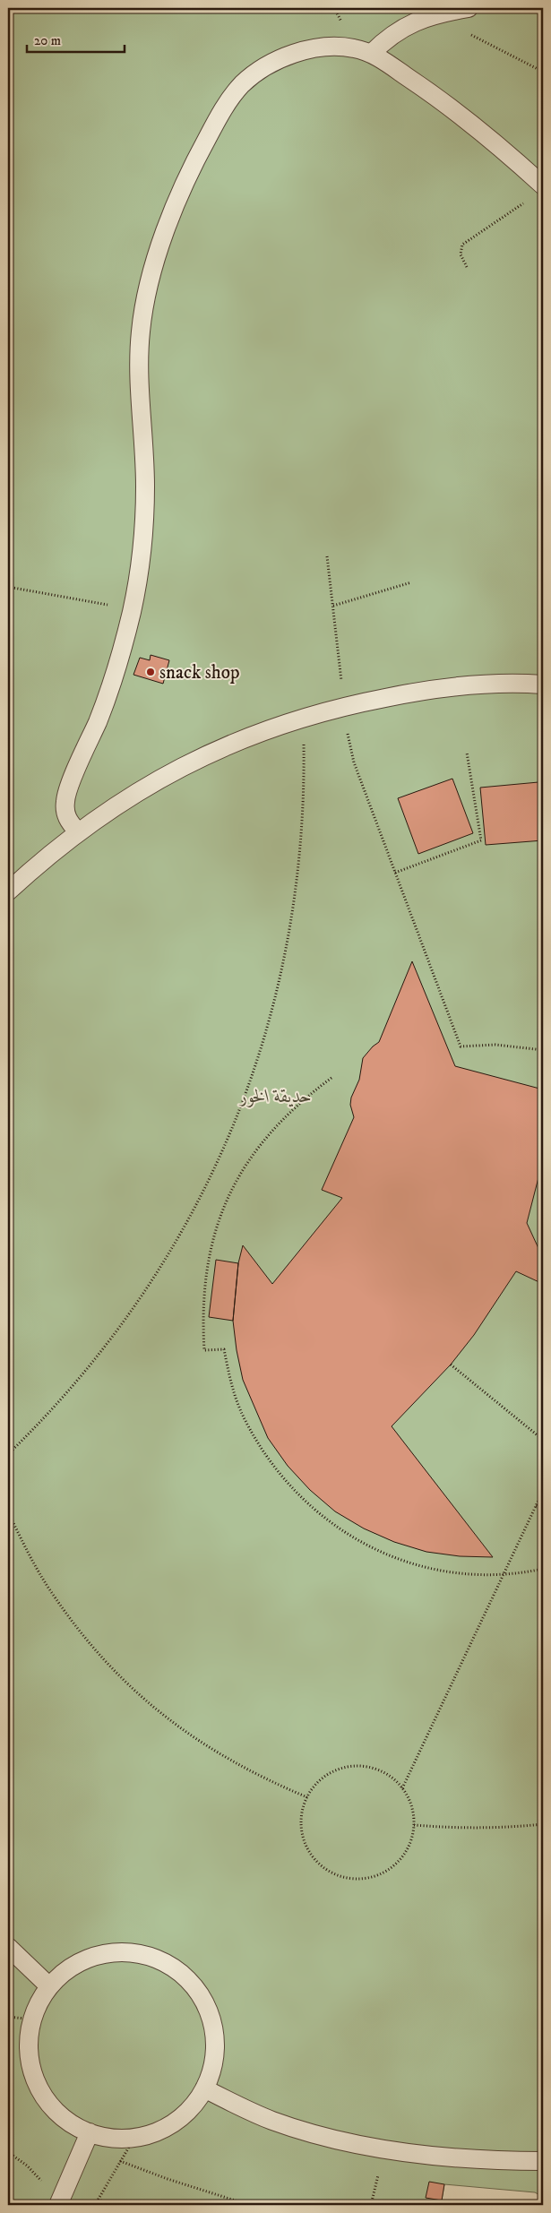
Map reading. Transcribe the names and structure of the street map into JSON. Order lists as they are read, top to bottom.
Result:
{
  "parks": ["حديقة الخور"],
  "places": ["snack shop"],
  "scale_bar": "20 m"
}
